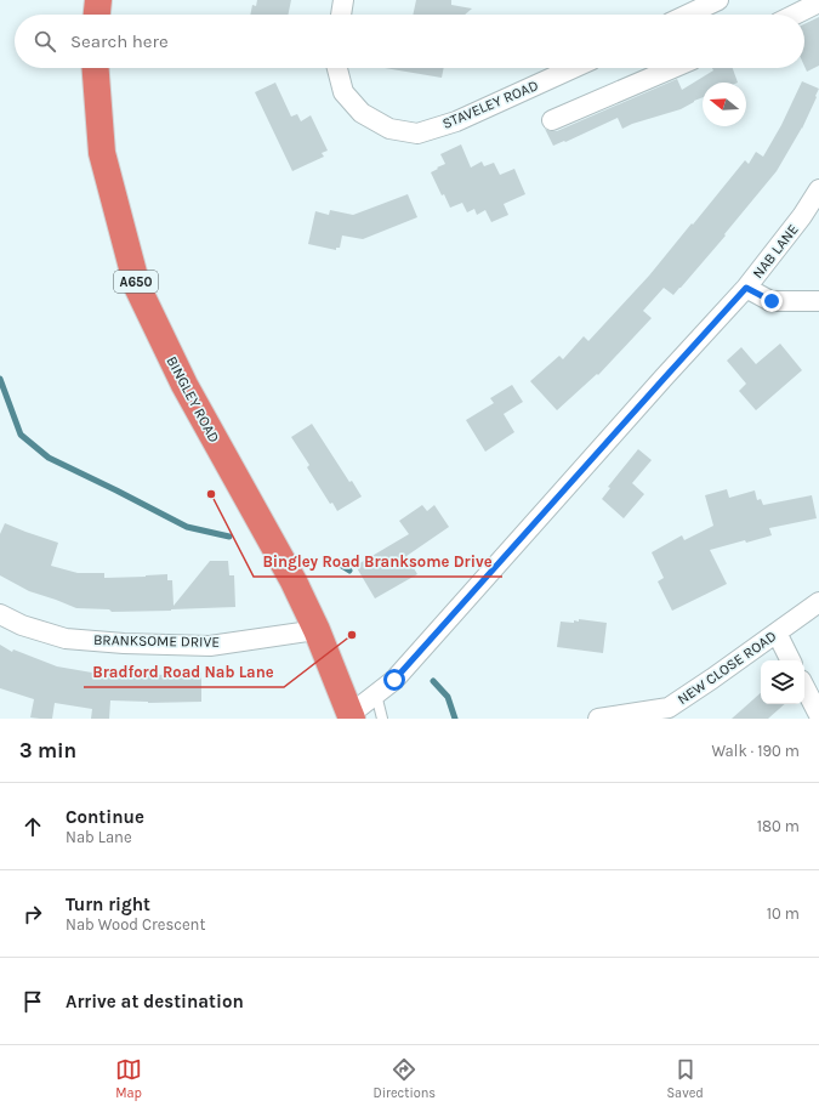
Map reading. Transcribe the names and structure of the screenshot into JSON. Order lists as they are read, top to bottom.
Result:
{
  "streets": {
    "highway": ["A650", "BINGLEY ROAD"],
    "street": [
      "STAVELEY ROAD",
      "NAB LANE",
      "BRANKSOME DRIVE",
      "NEW CLOSE ROAD"
    ]
  },
  "crossings": [
    ["NAB LANE", "BINGLEY ROAD"],
    ["BINGLEY ROAD", "BRANKSOME DRIVE"]
  ],
  "places": ["Bingley Road Branksome Drive", "Bradford Road Nab Lane"],
  "north": "left",
  "page": {
    "search": "Search here",
    "heading": ["3 min", "Walk · 190 m"],
    "list": [
      ["Continue", "Nab Lane", "180 m"],
      ["Turn right", "Nab Wood Crescent", "10 m"],
      "Arrive at destination"
    ],
    "nav": ["Map", "Directions", "Saved"]
  }
}
